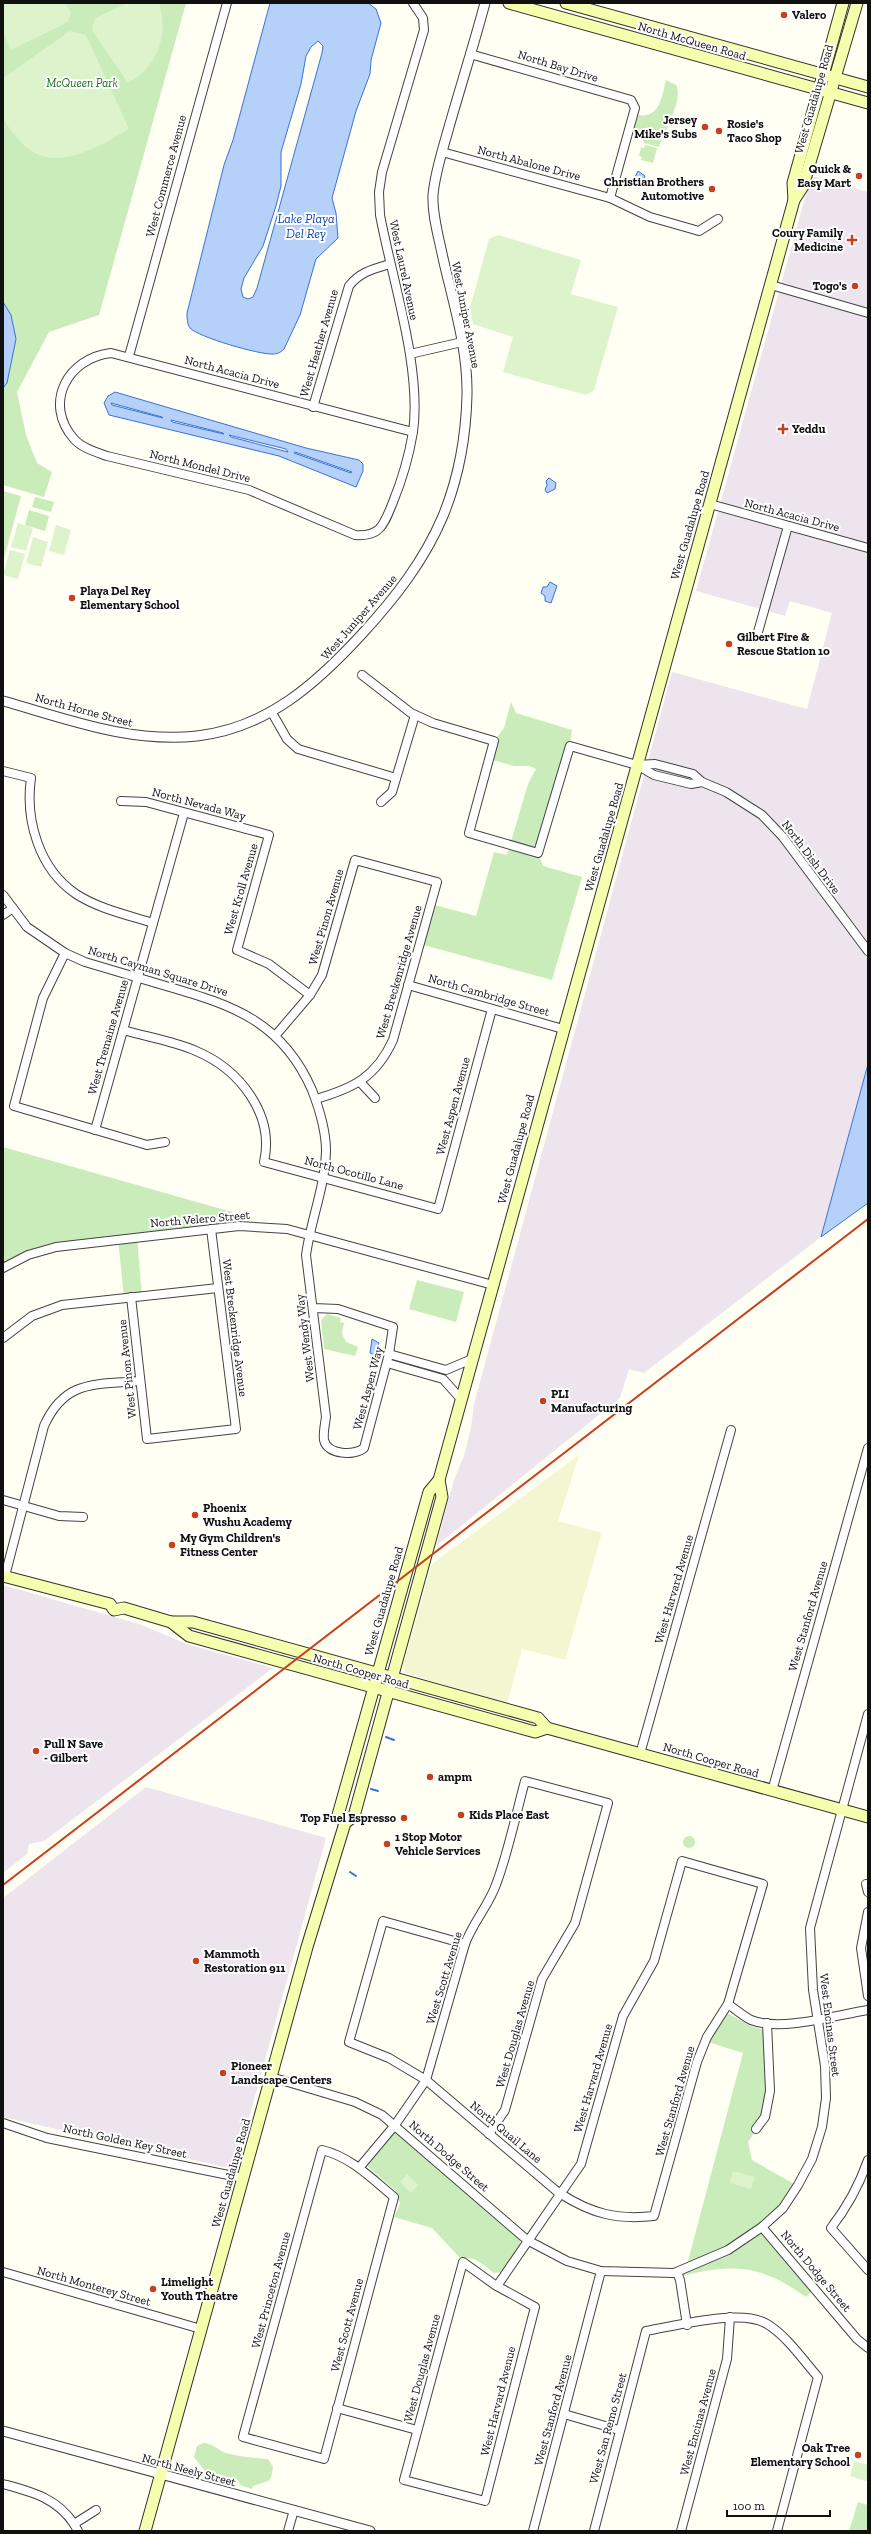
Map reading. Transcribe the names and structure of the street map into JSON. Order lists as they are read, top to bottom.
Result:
{
  "streets": {
    "main road": ["North McQueen Road", "West Guadalupe Road", "North Cooper Road"],
    "street": [
      "North Bay Drive",
      "North Abalone Drive",
      "West Commerce Avenue",
      "West Laurel Avenue",
      "West Juniper Avenue",
      "West Heather Avenue",
      "North Acacia Drive",
      "North Mondel Drive",
      "North Horne Street",
      "North Nevada Way",
      "North Dish Drive",
      "West Kroll Avenue",
      "West Pinon Avenue",
      "North Cayman Square Drive",
      "West Breckenridge Avenue",
      "North Cambridge Street",
      "West Tremaine Avenue",
      "West Aspen Avenue",
      "North Ocotillo Lane",
      "North Velero Street",
      "West Wendy Way",
      "West Aspen Way",
      "West Harvard Avenue",
      "West Stanford Avenue",
      "West Scott Avenue",
      "West Encinas Street",
      "West Douglas Avenue",
      "North Quail Lane",
      "North Golden Key Street",
      "North Dodge Street",
      "North Monterey Street",
      "West Princeton Avenue",
      "West Encinas Avenue",
      "West San Remo Street",
      "North Neely Street"
    ]
  },
  "crossings": [
    ["North McQueen Road", "West Guadalupe Road"],
    ["North Bay Drive", "North Abalone Drive"],
    ["North Bay Drive", "West Juniper Avenue"],
    ["West Guadalupe Road", "North Acacia Drive"],
    ["West Guadalupe Road", "North Dish Drive"],
    ["West Guadalupe Road", "North Cambridge Street"],
    ["West Guadalupe Road", "North Velero Street"],
    ["West Guadalupe Road", "North Cooper Road"],
    ["West Guadalupe Road", "North Golden Key Street"],
    ["West Guadalupe Road", "North Dodge Street"],
    ["West Guadalupe Road", "North Monterey Street"],
    ["West Guadalupe Road", "North Neely Street"],
    ["North Abalone Drive", "West Juniper Avenue"],
    ["West Commerce Avenue", "North Acacia Drive"],
    ["West Laurel Avenue", "West Heather Avenue"],
    ["West Laurel Avenue", "North Acacia Drive"],
    ["West Laurel Avenue", "North Mondel Drive"],
    ["West Juniper Avenue", "North Horne Street"],
    ["West Heather Avenue", "North Acacia Drive"],
    ["North Acacia Drive", "North Mondel Drive"],
    ["North Nevada Way", "West Kroll Avenue"],
    ["North Nevada Way", "West Tremaine Avenue"],
    ["West Kroll Avenue", "West Pinon Avenue"],
    ["West Pinon Avenue", "North Cayman Square Drive"],
    ["West Pinon Avenue", "West Breckenridge Avenue"],
    ["North Cayman Square Drive", "West Breckenridge Avenue"],
    ["North Cayman Square Drive", "West Tremaine Avenue"],
    ["North Cayman Square Drive", "North Ocotillo Lane"],
    ["North Cayman Square Drive", "North Velero Street"],
    ["North Cayman Square Drive", "West Wendy Way"],
    ["West Breckenridge Avenue", "North Cambridge Street"],
    ["West Breckenridge Avenue", "North Velero Street"],
    ["North Cambridge Street", "West Aspen Avenue"],
    ["West Tremaine Avenue", "North Ocotillo Lane"],
    ["West Aspen Avenue", "North Ocotillo Lane"],
    ["North Velero Street", "West Wendy Way"],
    ["West Wendy Way", "West Aspen Way"],
    ["West Harvard Avenue", "West Stanford Avenue"],
    ["West Harvard Avenue", "North Cooper Road"],
    ["West Harvard Avenue", "West Douglas Avenue"],
    ["West Harvard Avenue", "North Quail Lane"],
    ["West Harvard Avenue", "North Dodge Street"],
    ["West Stanford Avenue", "North Cooper Road"],
    ["West Stanford Avenue", "West Encinas Street"],
    ["West Stanford Avenue", "North Quail Lane"],
    ["West Stanford Avenue", "North Dodge Street"],
    ["North Cooper Road", "West Encinas Street"],
    ["West Scott Avenue", "West Douglas Avenue"],
    ["West Scott Avenue", "North Quail Lane"],
    ["West Scott Avenue", "North Dodge Street"],
    ["West Scott Avenue", "West Princeton Avenue"],
    ["West Encinas Street", "North Dodge Street"],
    ["West Douglas Avenue", "North Quail Lane"]
  ],
  "water": ["Lake Playa Del Rey"],
  "parks": ["McQueen Park"],
  "places": {
    "other": [
      "Valero",
      "Jersey Mike's Subs",
      "Rosie's Taco Shop",
      "Quick & Easy Mart",
      "Christian Brothers Automotive",
      "Togo's",
      "Playa Del Rey Elementary School",
      "Gilbert Fire & Rescue Station 10",
      "PLI Manufacturing",
      "Phoenix Wushu Academy",
      "My Gym Children's Fitness Center",
      "Pull N Save - Gilbert",
      "ampm",
      "Kids Place East",
      "Top Fuel Espresso",
      "1 Stop Motor Vehicle Services",
      "Mammoth Restoration 911",
      "Pioneer Landscape Centers",
      "Limelight Youth Theatre",
      "Oak Tree Elementary School"
    ],
    "health": ["Coury Family Medicine", "Yeddu"]
  },
  "scale_bar": "100 m"
}
